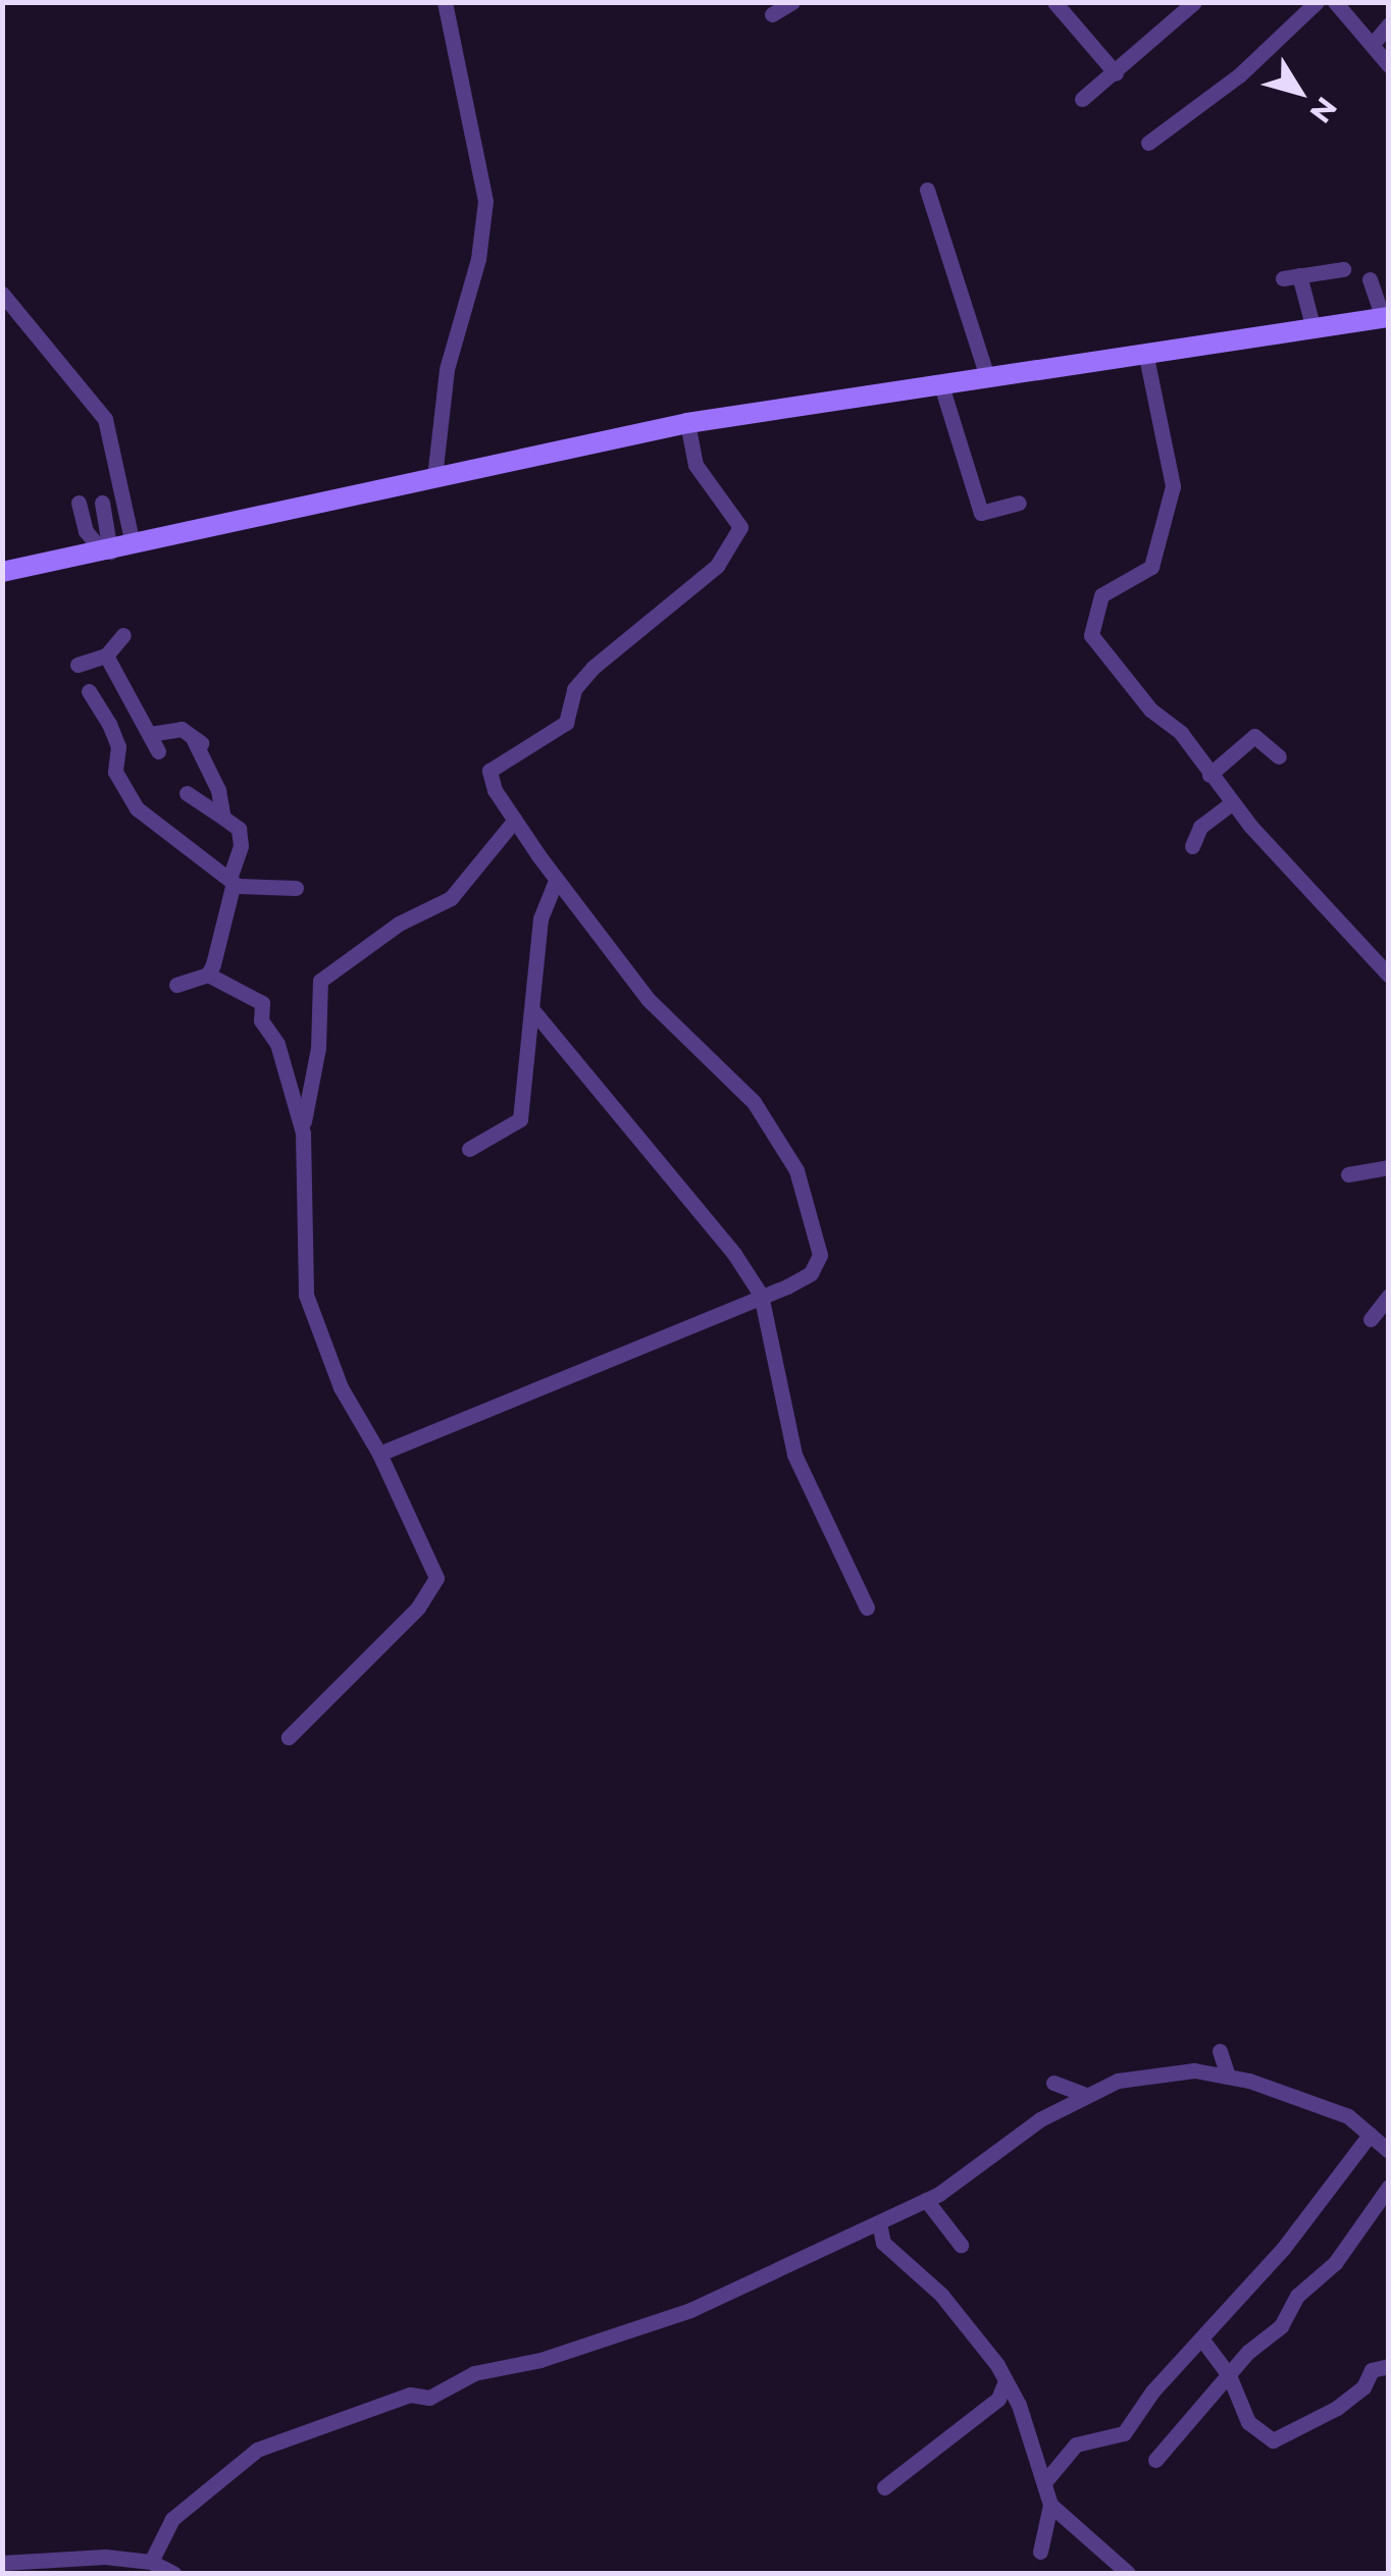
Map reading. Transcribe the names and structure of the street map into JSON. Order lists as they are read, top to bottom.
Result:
{
  "north": "bottom right"
}
